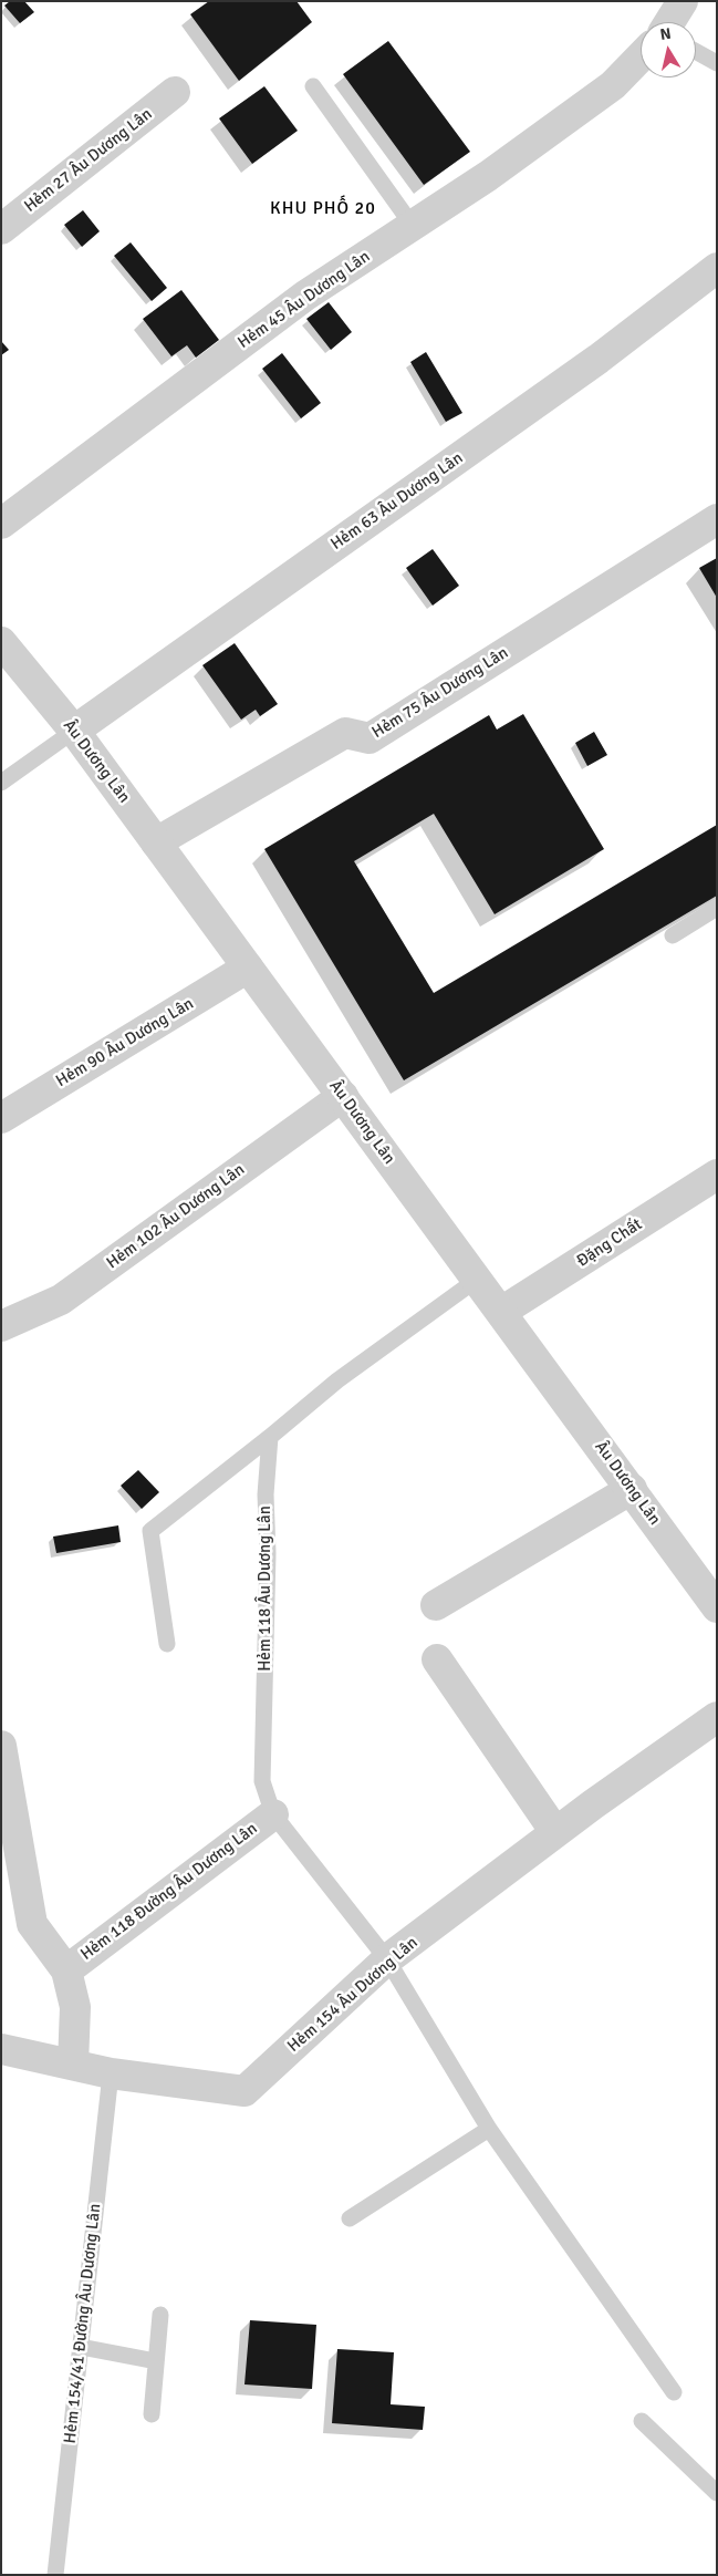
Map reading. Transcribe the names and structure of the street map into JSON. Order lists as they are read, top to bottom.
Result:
{
  "streets": {
    "street": [
      "Hẻm 27 Âu Dương Lân",
      "Hẻm 45 Âu Dương Lân",
      "Hẻm 63 Âu Dương Lân",
      "Hẻm 75 Âu Dương Lân",
      "Âu Dương Lân",
      "Hẻm 90 Âu Dương Lân",
      "Hẻm 102 Âu Dương Lân",
      "Đặng Chất",
      "Hẻm 118 Đường Âu Dương Lân",
      "Hẻm 154 Âu Dương Lân"
    ],
    "lane": ["Hẻm 118 Âu Dương Lân", "Hẻm 154/41 Đường Âu Dương Lân"]
  },
  "crossings": [
    ["Hẻm 63 Âu Dương Lân", "Âu Dương Lân"],
    ["Hẻm 75 Âu Dương Lân", "Âu Dương Lân"],
    ["Âu Dương Lân", "Hẻm 90 Âu Dương Lân"],
    ["Âu Dương Lân", "Hẻm 102 Âu Dương Lân"],
    ["Âu Dương Lân", "Đặng Chất"],
    ["Hẻm 118 Âu Dương Lân", "Hẻm 118 Đường Âu Dương Lân"],
    ["Hẻm 118 Âu Dương Lân", "Hẻm 154 Âu Dương Lân"],
    ["Hẻm 154 Âu Dương Lân", "Hẻm 154/41 Đường Âu Dương Lân"]
  ],
  "districts": ["KHU PHỐ 20"],
  "north": "top"
}
